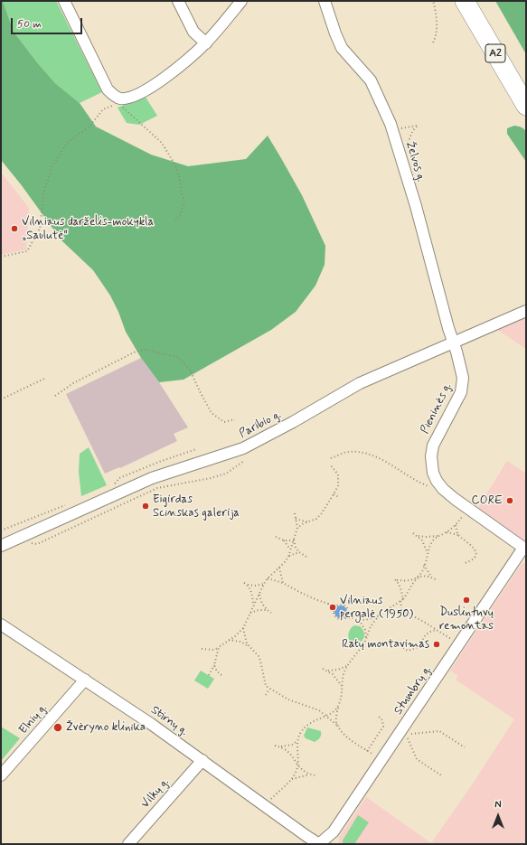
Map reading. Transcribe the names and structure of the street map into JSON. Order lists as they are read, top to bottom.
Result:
{
  "streets": {
    "highway": ["A2"],
    "street": [
      "Želvos g.",
      "Pieninės g.",
      "Paribio g.",
      "Stumbrų g.",
      "Elnių g.",
      "Stirnų g.",
      "Vilkų g."
    ]
  },
  "crossings": [
    ["Želvos g.", "Pieninės g."],
    ["Želvos g.", "Paribio g."],
    ["Pieninės g.", "Paribio g."],
    ["Pieninės g.", "Stumbrų g."],
    ["Stumbrų g.", "Stirnų g."],
    ["Elnių g.", "Stirnų g."],
    ["Stirnų g.", "Vilkų g."]
  ],
  "places": [
    "Vilniaus darželis-mokykla „Saulutė“",
    "CORE",
    "Eigirdas Scinskas galerija",
    "Duslintuvų remontas",
    "Vilniaus pergalė (1950)",
    "Ratų montavimas",
    "Žvėryno klinika"
  ],
  "scale_bar": "50 m",
  "north": "top"
}
